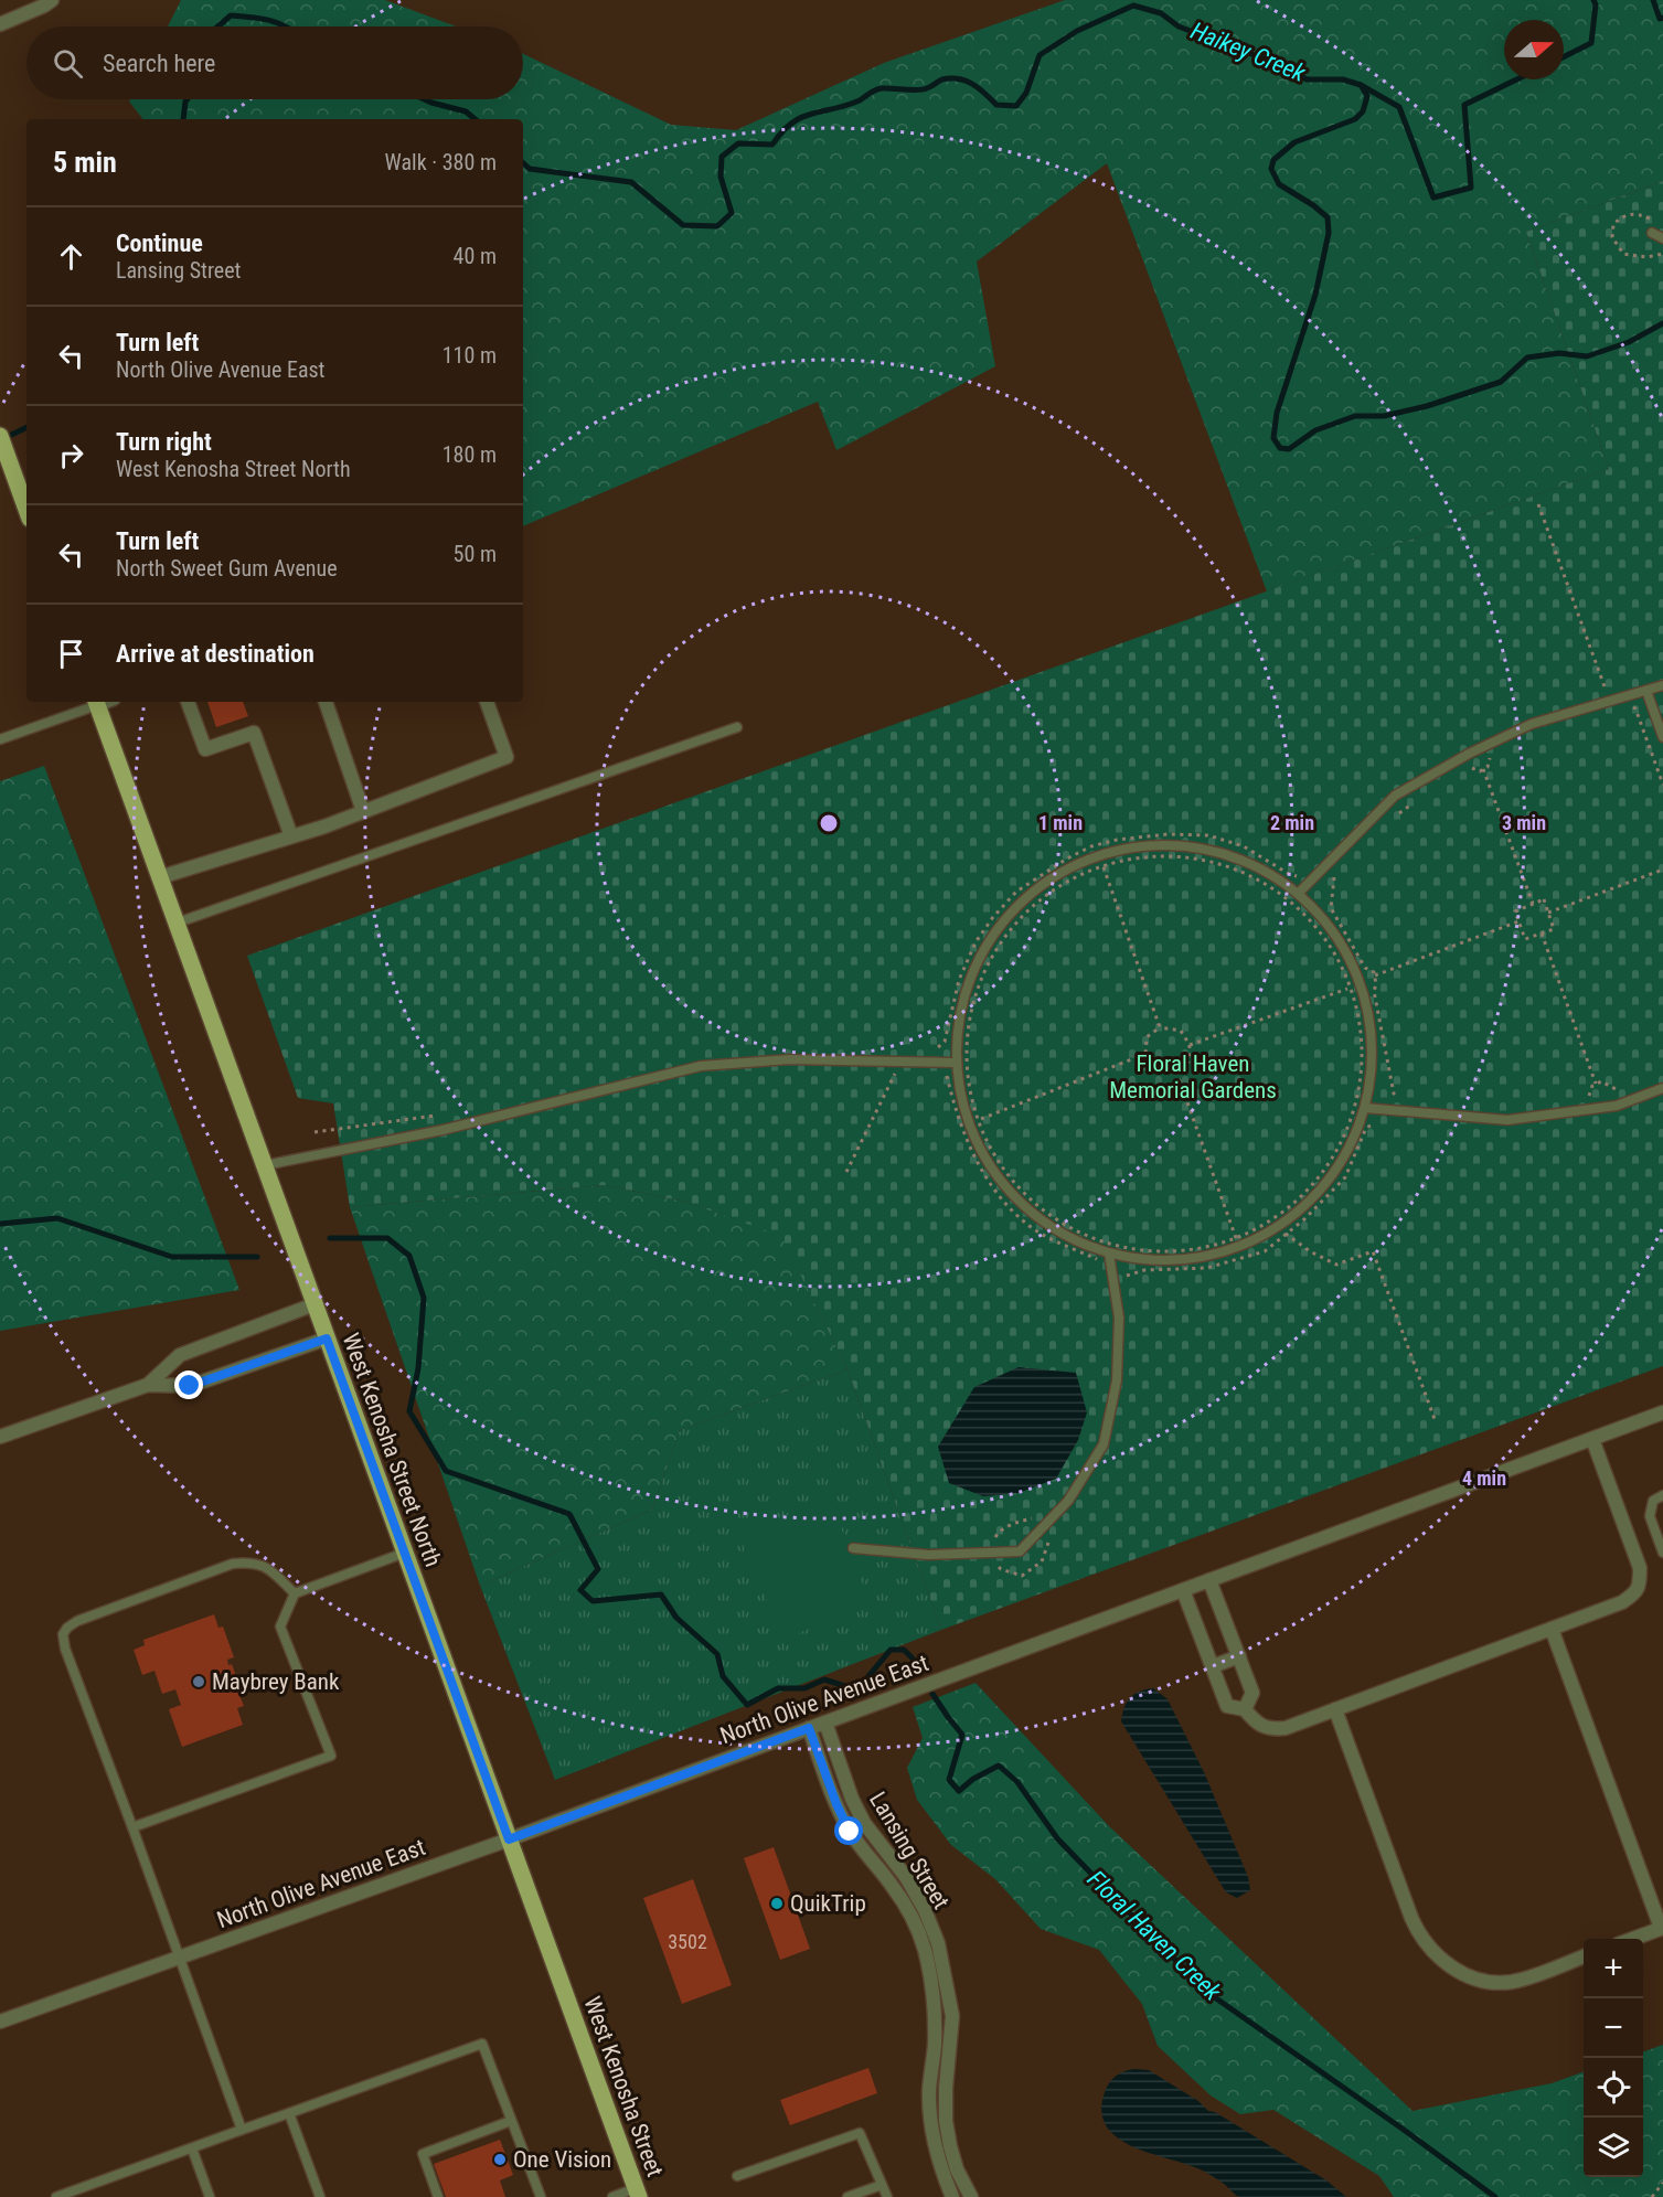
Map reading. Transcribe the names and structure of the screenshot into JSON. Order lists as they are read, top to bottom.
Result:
{
  "streets": {
    "main road": ["West Kenosha Street North", "West Kenosha Street"],
    "street": ["North Olive Avenue East", "Lansing Street"]
  },
  "crossings": [
    ["West Kenosha Street North", "North Olive Avenue East"],
    ["West Kenosha Street North", "West Kenosha Street"],
    ["North Olive Avenue East", "Lansing Street"]
  ],
  "water": ["Haikey Creek", "Floral Haven Creek"],
  "parks": ["Floral Haven Memorial Gardens"],
  "places": ["Maybrey Bank", "QuikTrip", "One Vision"],
  "house_numbers": ["3502"],
  "north": "right",
  "page": {
    "search": "Search here",
    "heading": ["5 min", "Walk · 380 m"],
    "list": [
      ["Continue", "Lansing Street", "40 m"],
      ["Turn left", "North Olive Avenue East", "110 m"],
      ["Turn right", "West Kenosha Street North", "180 m"],
      ["Turn left", "North Sweet Gum Avenue", "50 m"],
      "Arrive at destination"
    ],
    "map_buttons": ["+", "−"]
  },
  "rings": [
    "1 min",
    "2 min",
    "3 min",
    "4 min"
  ]
}
